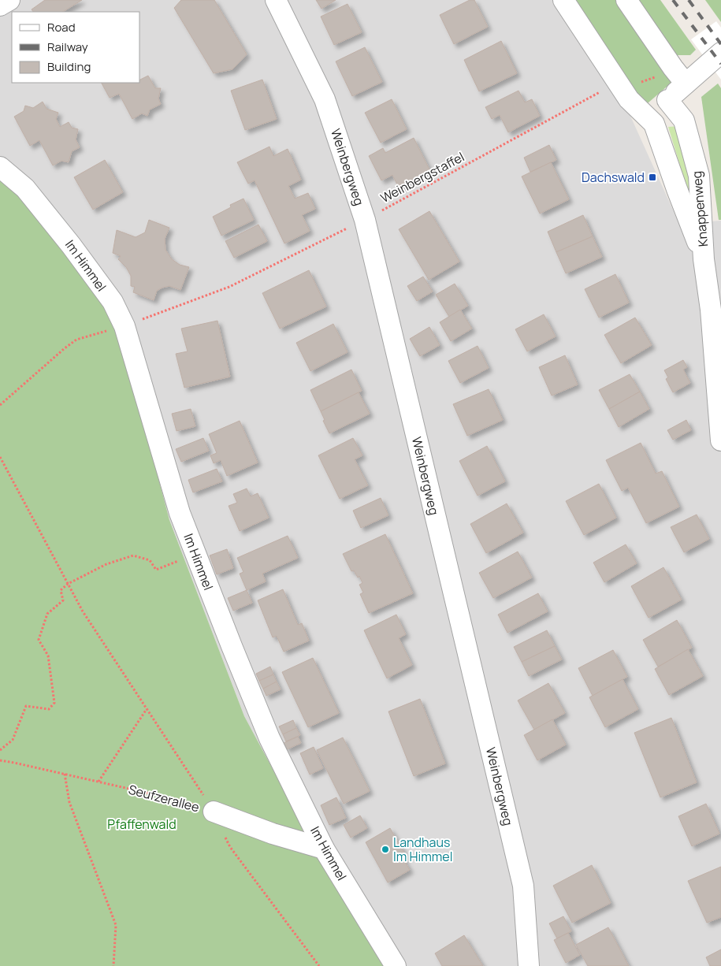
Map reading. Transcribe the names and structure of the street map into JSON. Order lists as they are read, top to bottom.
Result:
{
  "streets": {
    "street": [
      "Weinbergweg",
      "Knappenweg",
      "Im Himmel",
      "Seufzerallee"
    ],
    "path": ["Weinbergstaffel"]
  },
  "crossings": [
    ["Weinbergweg", "Weinbergstaffel"],
    ["Weinbergstaffel", "Knappenweg"],
    ["Weinbergstaffel", "Im Himmel"],
    ["Im Himmel", "Seufzerallee"]
  ],
  "parks": ["Pfaffenwald"],
  "places": {
    "transit": ["Dachswald"],
    "other": ["Landhaus Im Himmel"]
  },
  "legend": ["Road", "Railway", "Building"]
}
